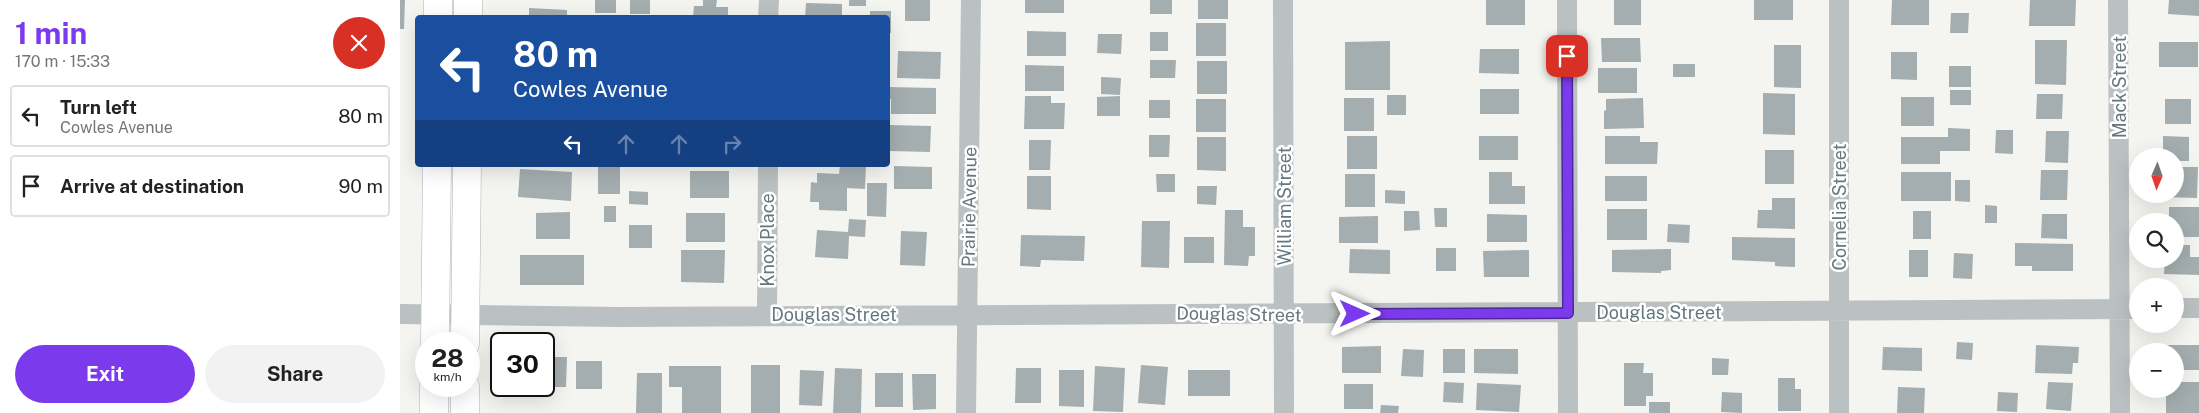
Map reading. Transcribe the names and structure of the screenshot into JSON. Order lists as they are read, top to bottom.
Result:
{
  "streets": {
    "street": [
      "Mack Street",
      "William Street",
      "Prairie Avenue",
      "Cornelia Street",
      "Knox Place",
      "Douglas Street"
    ]
  },
  "crossings": [
    ["Mack Street", "Douglas Street"],
    ["William Street", "Douglas Street"],
    ["Prairie Avenue", "Douglas Street"],
    ["Cornelia Street", "Douglas Street"],
    ["Knox Place", "Douglas Street"]
  ],
  "north": "bottom",
  "page": {
    "heading": ["1 min", "170 m · 15:33"],
    "turn": ["80 m", "Cowles Avenue"],
    "list": [
      {
        "name": "Turn left",
        "note": "Cowles Avenue",
        "value": "80 m"
      },
      {
        "name": "Arrive at destination",
        "value": "90 m"
      }
    ],
    "map_buttons": ["+", "−"],
    "speed": "28 km/h",
    "limit": "30",
    "buttons": ["Exit", "Share"]
  }
}
